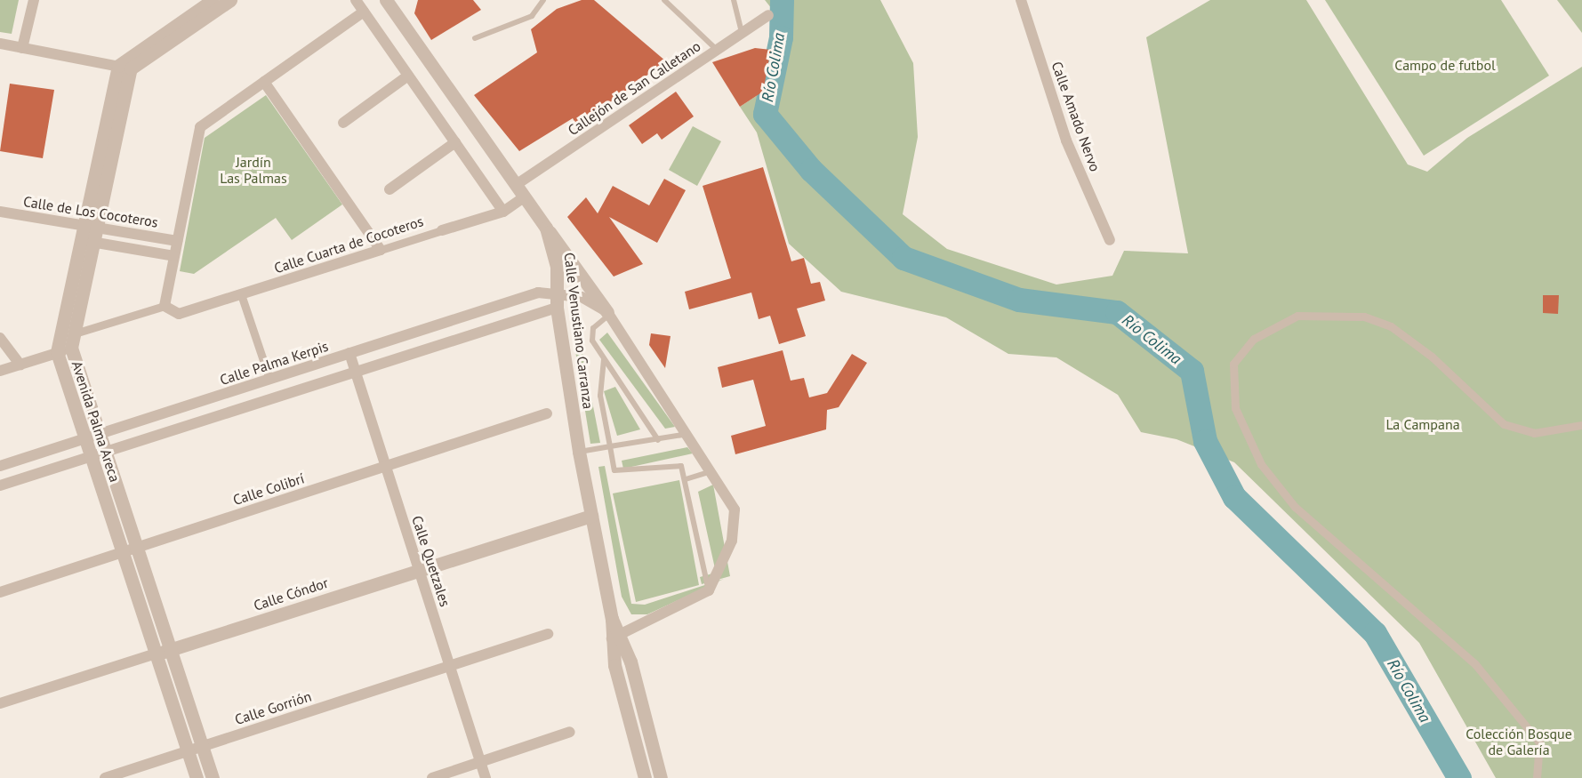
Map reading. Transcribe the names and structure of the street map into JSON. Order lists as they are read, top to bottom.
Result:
{
  "streets": {
    "street": [
      "Callejón de San Calletano",
      "Calle Amado Nervo",
      "Calle de Los Cocoteros",
      "Calle Cuarta de Cocoteros",
      "Calle Venustiano Carranza",
      "Calle Palma Kerpis",
      "Avenida Palma Areca",
      "Calle Colibrí",
      "Calle Quetzales",
      "Calle Cóndor",
      "Calle Gorrión"
    ]
  },
  "crossings": [
    ["Callejón de San Calletano", "Calle Venustiano Carranza"],
    ["Calle de Los Cocoteros", "Avenida Palma Areca"],
    ["Calle Cuarta de Cocoteros", "Calle Venustiano Carranza"],
    ["Calle Venustiano Carranza", "Calle Palma Kerpis"],
    ["Calle Venustiano Carranza", "Calle Cóndor"],
    ["Calle Palma Kerpis", "Avenida Palma Areca"],
    ["Calle Palma Kerpis", "Calle Quetzales"],
    ["Avenida Palma Areca", "Calle Colibrí"],
    ["Avenida Palma Areca", "Calle Cóndor"],
    ["Avenida Palma Areca", "Calle Gorrión"],
    ["Calle Colibrí", "Calle Quetzales"],
    ["Calle Quetzales", "Calle Cóndor"],
    ["Calle Quetzales", "Calle Gorrión"]
  ],
  "water": ["Río Colima"],
  "parks": [
    "Campo de futbol",
    "Jardín Las Palmas",
    "La Campana",
    "Colección Bosque de Galería"
  ]
}
